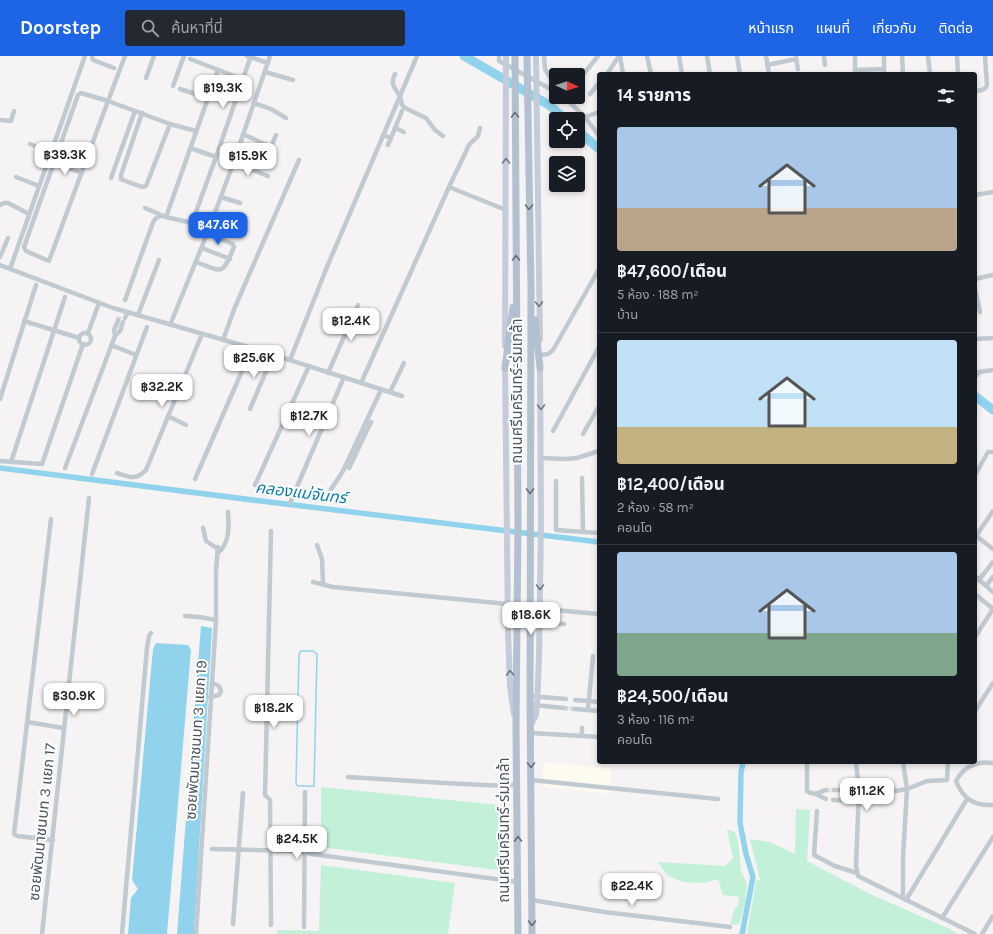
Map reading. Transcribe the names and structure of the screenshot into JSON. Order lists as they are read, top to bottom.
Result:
{
  "streets": {
    "main road": ["ถนนศรีนครินทร์-ร่มเกล้า"],
    "street": ["ซอยพัฒนาชนบท 3 แยก 19", "ซอยพัฒนาชนบท 3 แยก 17"]
  },
  "water": ["คลองแม่จันทร์"],
  "north": "right",
  "page": {
    "header": "Doorstep",
    "search": "ค้นหาที่นี่",
    "nav": [
      "หน้าแรก",
      "แผนที่",
      "เกี่ยวกับ",
      "ติดต่อ"
    ],
    "heading": "14 รายการ",
    "price": [
      "฿19.3K",
      "฿39.3K",
      "฿15.9K",
      "฿47.6K",
      "฿12.4K",
      "฿25.6K",
      "฿32.2K",
      "฿12.7K",
      "฿18.6K",
      "฿30.9K",
      "฿18.2K",
      "฿11.2K",
      "฿24.5K",
      "฿22.4K"
    ],
    "list": [
      {
        "name": "฿47,600/เดือน",
        "note": "5 ห้อง · 188 m² · บ้าน"
      },
      {
        "name": "฿12,400/เดือน",
        "note": "2 ห้อง · 58 m² · คอนโด"
      },
      {
        "name": "฿24,500/เดือน",
        "note": "3 ห้อง · 116 m² · คอนโด"
      }
    ]
  }
}
